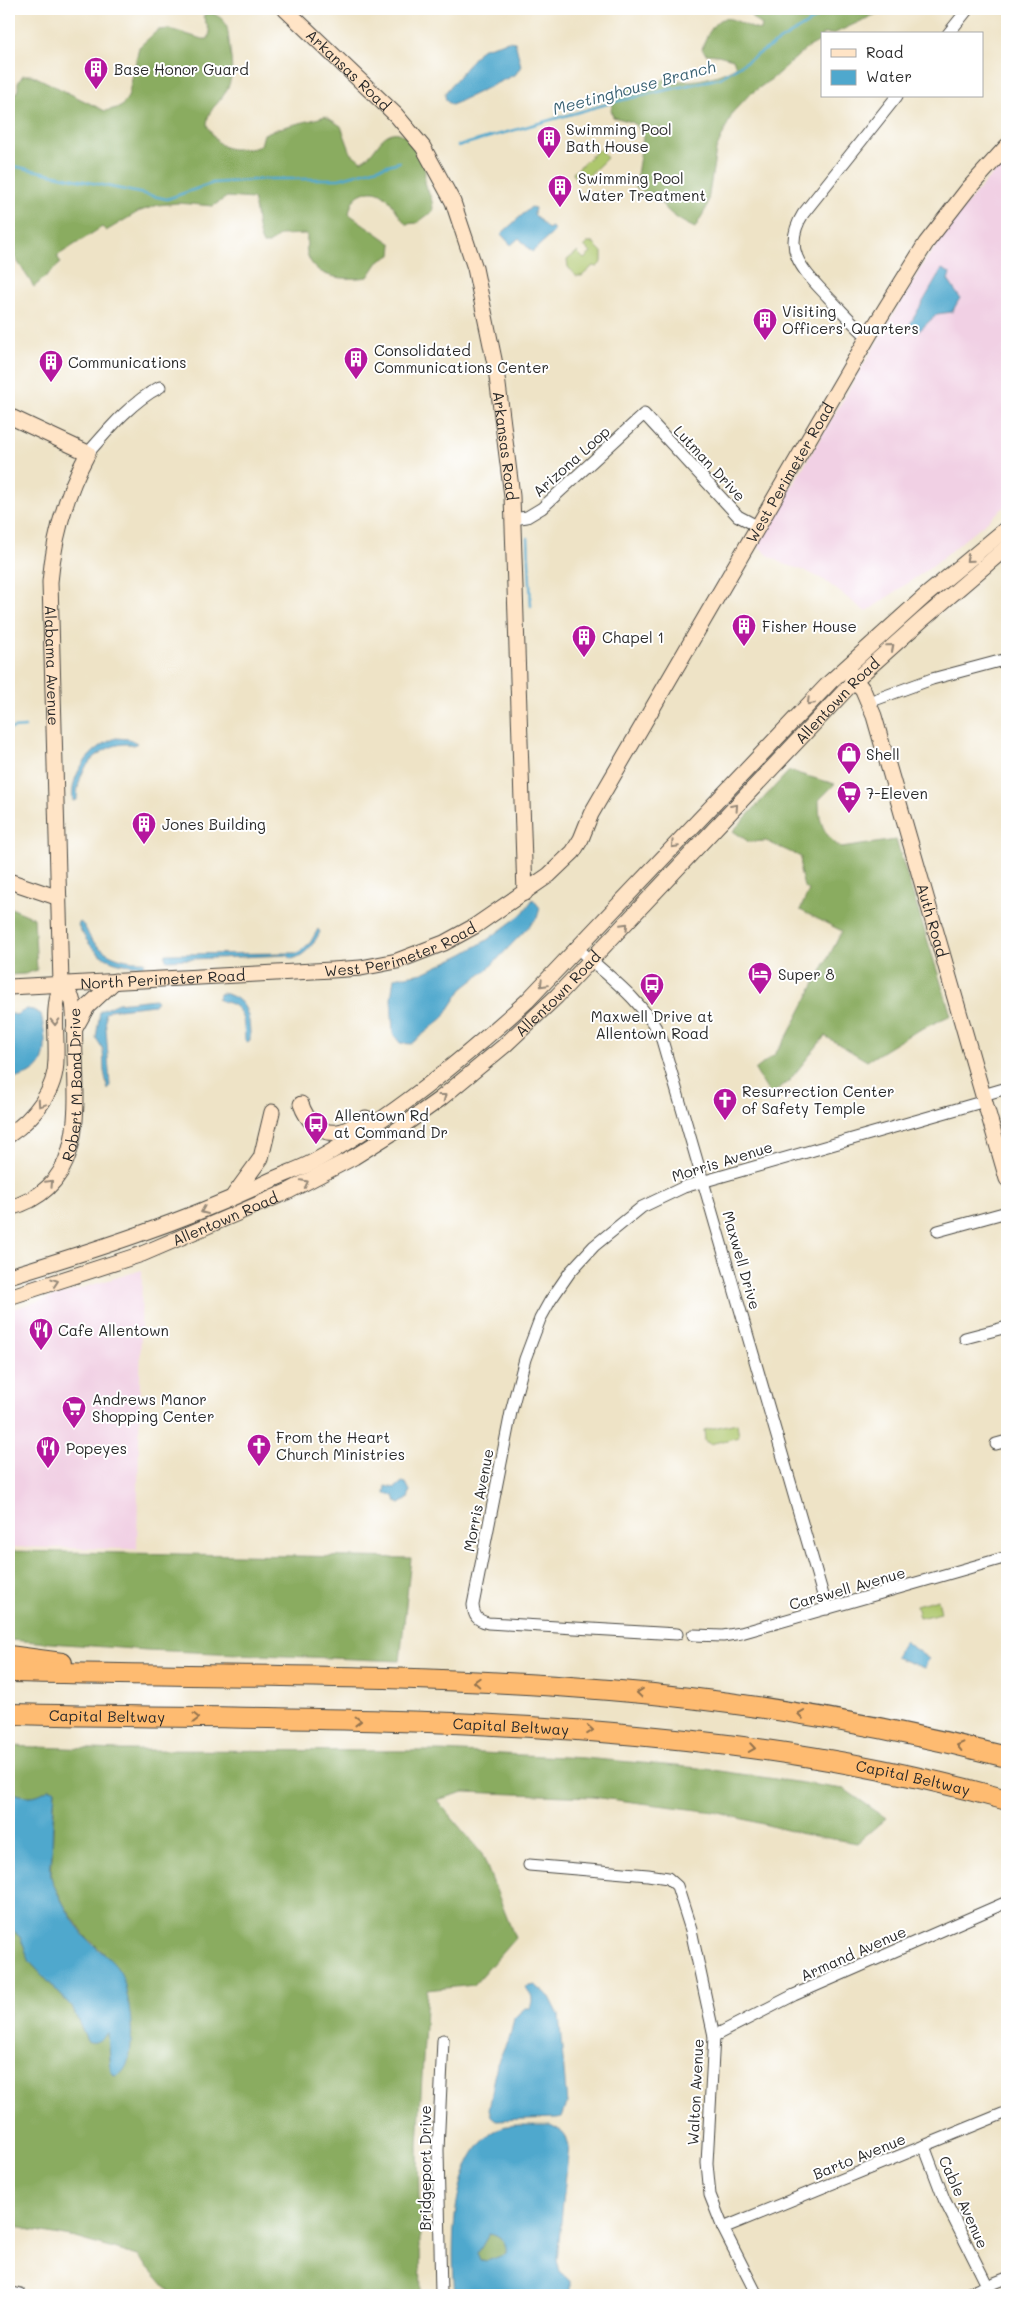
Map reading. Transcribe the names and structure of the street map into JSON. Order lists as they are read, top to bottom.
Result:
{
  "streets": {
    "highway": ["Capital Beltway"],
    "street": [
      "Arkansas Road",
      "Arizona Loop",
      "Lutman Drive",
      "West Perimeter Road",
      "Alabama Avenue",
      "Allentown Road",
      "Auth Road",
      "North Perimeter Road",
      "Robert M Bond Drive",
      "Morris Avenue",
      "Maxwell Drive",
      "Carswell Avenue",
      "Armand Avenue",
      "Walton Avenue",
      "Barto Avenue",
      "Bridgeport Drive",
      "Cable Avenue"
    ]
  },
  "crossings": [
    ["Arkansas Road", "Arizona Loop"],
    ["Arkansas Road", "West Perimeter Road"],
    ["Arizona Loop", "Lutman Drive"],
    ["Lutman Drive", "West Perimeter Road"],
    ["West Perimeter Road", "North Perimeter Road"],
    ["Alabama Avenue", "North Perimeter Road"],
    ["Alabama Avenue", "Robert M Bond Drive"],
    ["Allentown Road", "Auth Road"],
    ["Allentown Road", "Maxwell Drive"],
    ["Auth Road", "Morris Avenue"],
    ["North Perimeter Road", "Robert M Bond Drive"],
    ["Morris Avenue", "Maxwell Drive"],
    ["Maxwell Drive", "Carswell Avenue"],
    ["Armand Avenue", "Walton Avenue"],
    ["Walton Avenue", "Barto Avenue"],
    ["Barto Avenue", "Cable Avenue"]
  ],
  "water": ["Meetinghouse Branch"],
  "places": {
    "building": [
      "Base Honor Guard",
      "Swimming Pool Bath House",
      "Swimming Pool Water Treatment",
      "Visiting Officers' Quarters",
      "Consolidated Communications Center",
      "Communications",
      "Fisher House",
      "Chapel 1",
      "Jones Building"
    ],
    "shop": ["Shell"],
    "supermarket": ["7-Eleven", "Andrews Manor Shopping Center"],
    "hotel": ["Super 8"],
    "bus stop": ["Maxwell Drive at Allentown Road", "Allentown Rd at Command Dr"],
    "church": ["Resurrection Center of Safety Temple", "From the Heart Church Ministries"],
    "restaurant": ["Cafe Allentown", "Popeyes"]
  },
  "legend": ["Road", "Water"]
}
